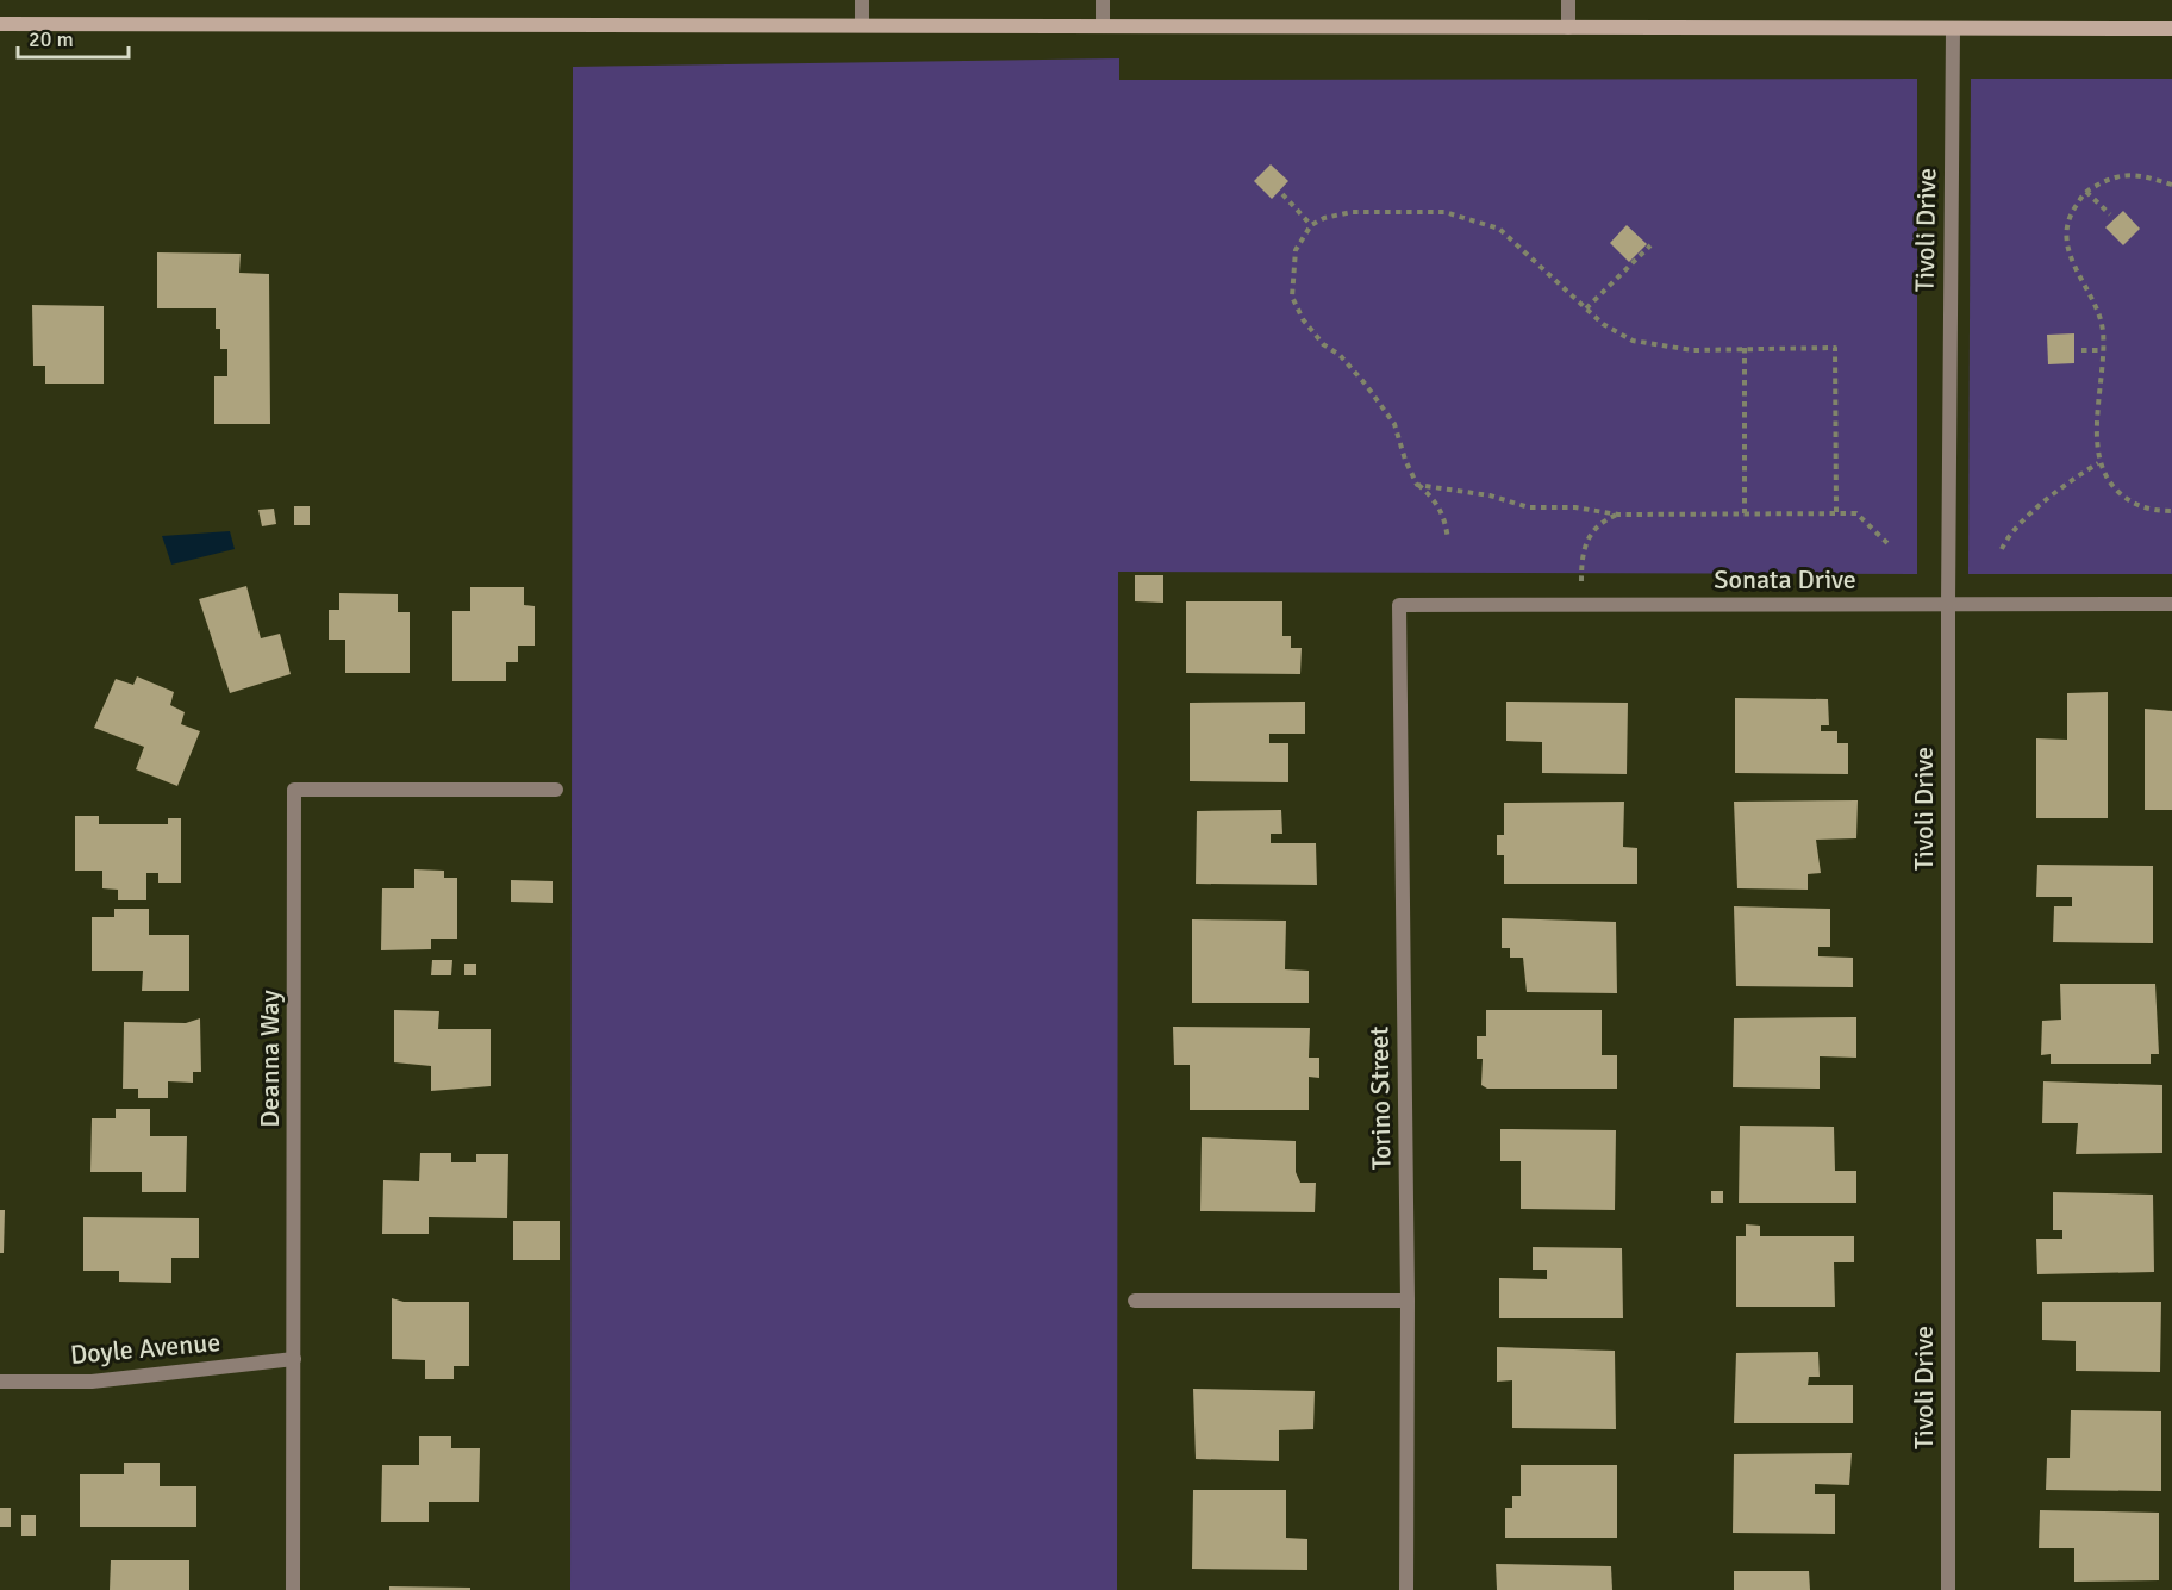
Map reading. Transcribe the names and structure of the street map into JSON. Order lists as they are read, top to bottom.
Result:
{
  "streets": {
    "street": [
      "Tivoli Drive",
      "Sonata Drive",
      "Deanna Way",
      "Torino Street",
      "Doyle Avenue"
    ]
  },
  "crossings": [
    ["Tivoli Drive", "Sonata Drive"],
    ["Sonata Drive", "Torino Street"],
    ["Deanna Way", "Doyle Avenue"]
  ],
  "scale_bar": "20 m"
}
